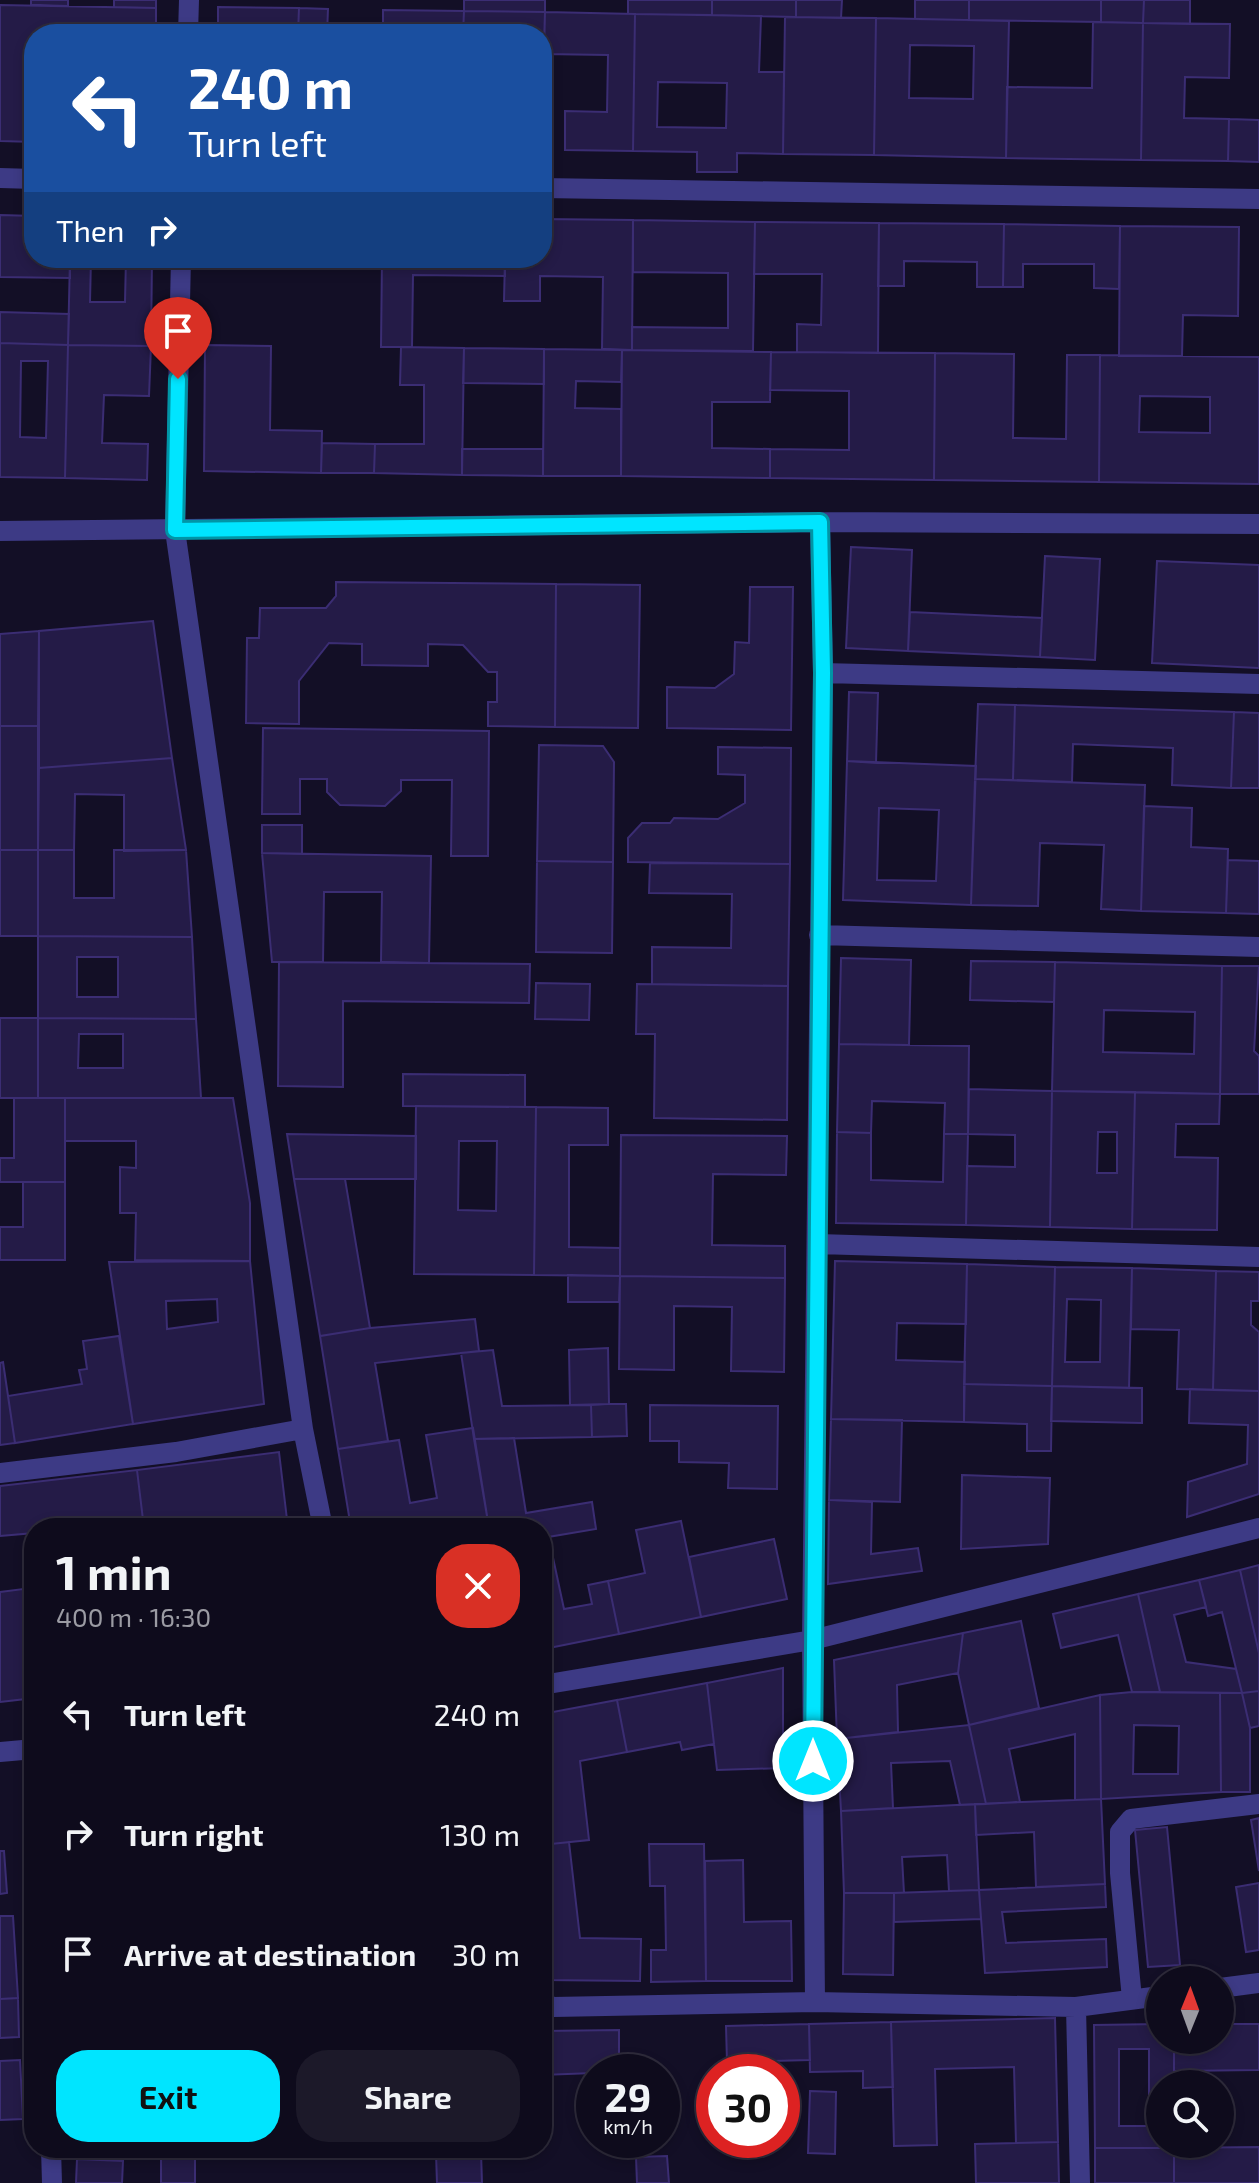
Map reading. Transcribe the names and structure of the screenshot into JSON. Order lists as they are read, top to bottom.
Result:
{
  "north": "top",
  "page": {
    "turn": ["240 m", "Turn left"],
    "then": "Then",
    "heading": ["1 min", "400 m · 16:30"],
    "list": [
      {
        "name": "Turn left",
        "value": "240 m"
      },
      {
        "name": "Turn right",
        "value": "130 m"
      },
      {
        "name": "Arrive at destination",
        "value": "30 m"
      }
    ],
    "buttons": ["Exit", "Share"],
    "speed": "29 km/h",
    "limit": "30"
  }
}
